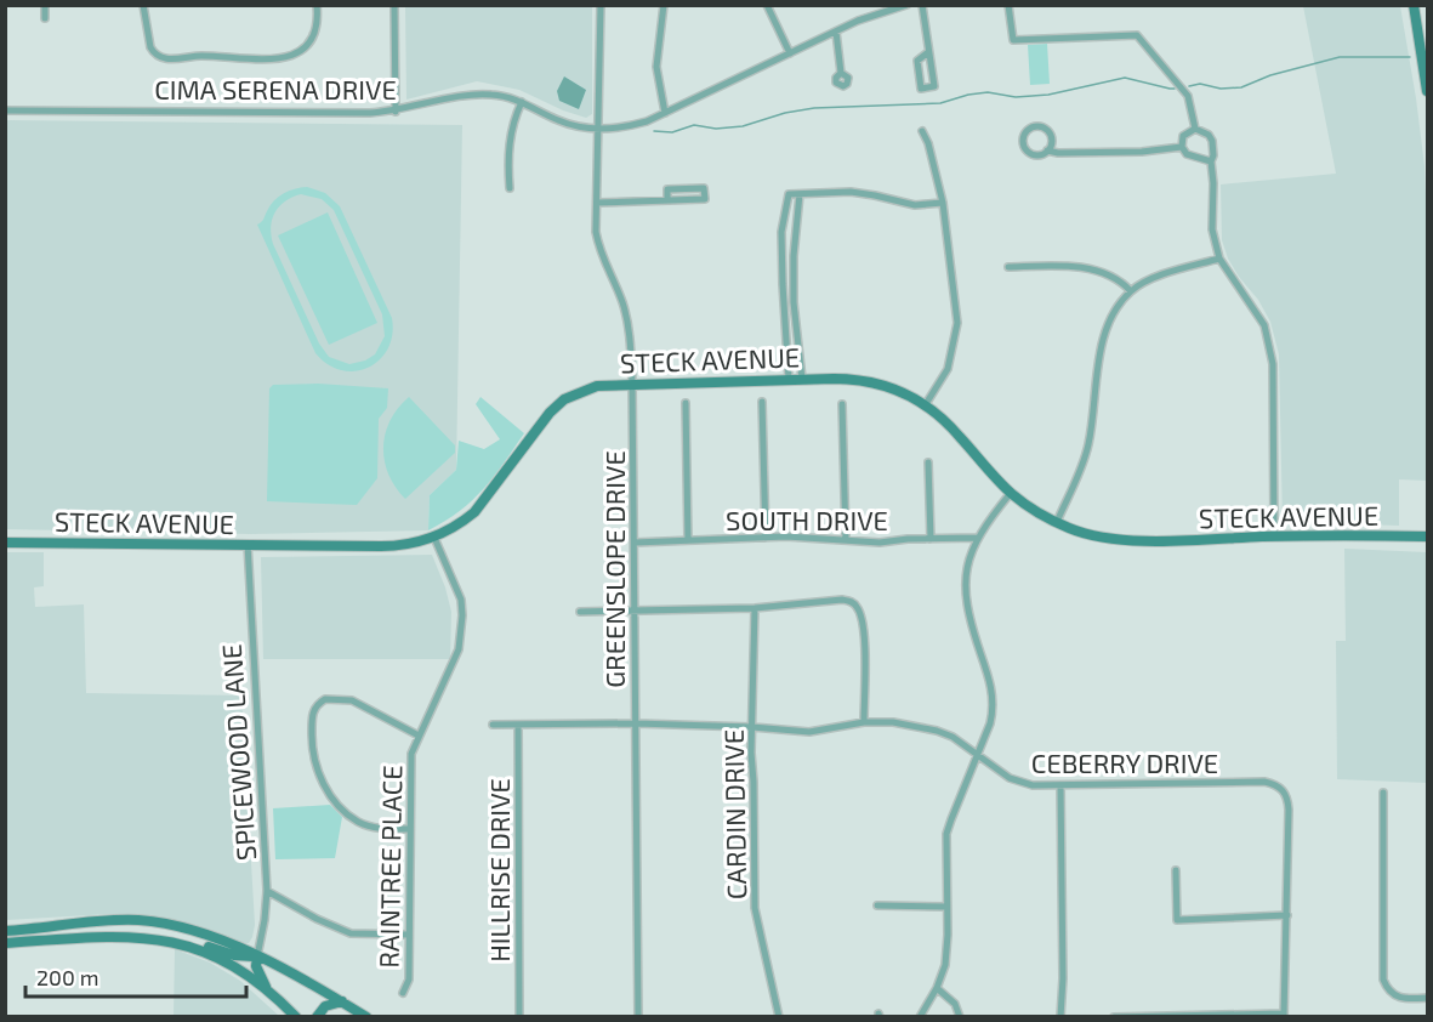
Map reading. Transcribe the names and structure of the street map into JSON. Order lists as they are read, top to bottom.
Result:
{
  "streets": {
    "street": [
      "CIMA SERENA DRIVE",
      "STECK AVENUE",
      "SOUTH DRIVE",
      "GREENSLOPE DRIVE",
      "SPICEWOOD LANE",
      "CEBERRY DRIVE",
      "CARDIN DRIVE",
      "RAINTREE PLACE",
      "HILLRISE DRIVE"
    ]
  },
  "crossings": [
    ["CIMA SERENA DRIVE", "GREENSLOPE DRIVE"],
    ["STECK AVENUE", "GREENSLOPE DRIVE"],
    ["STECK AVENUE", "SPICEWOOD LANE"],
    ["STECK AVENUE", "RAINTREE PLACE"],
    ["SOUTH DRIVE", "GREENSLOPE DRIVE"],
    ["GREENSLOPE DRIVE", "CEBERRY DRIVE"],
    ["CEBERRY DRIVE", "CARDIN DRIVE"],
    ["CEBERRY DRIVE", "HILLRISE DRIVE"]
  ],
  "scale_bar": "200 m"
}
